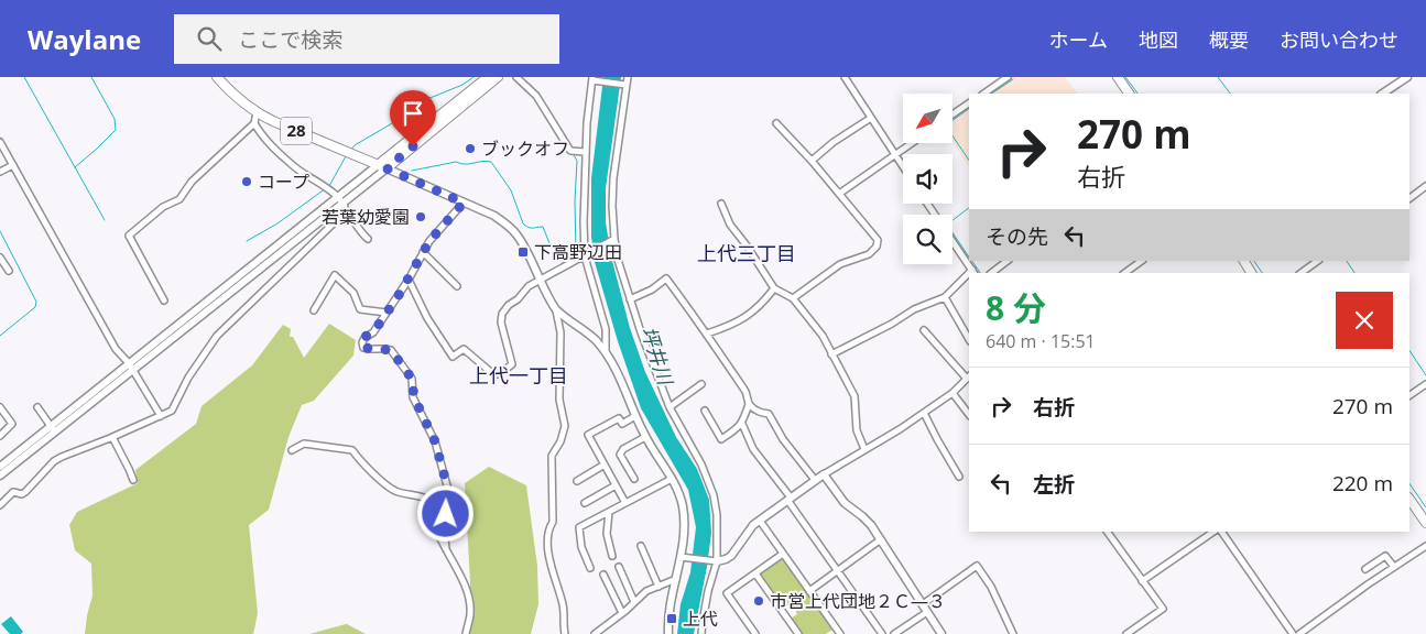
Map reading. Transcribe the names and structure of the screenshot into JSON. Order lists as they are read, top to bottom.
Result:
{
  "streets": {
    "main road": ["28"]
  },
  "districts": ["上代三丁目", "上代一丁目"],
  "water": ["坪井川"],
  "places": {
    "other": [
      "ブックオフ",
      "コープ",
      "若葉幼愛園",
      "市営上代団地２Ｃ―３"
    ],
    "transit": ["下高野辺田", "上代"]
  },
  "north": "bottom left",
  "page": {
    "header": "Waylane",
    "search": "ここで検索",
    "nav": [
      "ホーム",
      "地図",
      "概要",
      "お問い合わせ"
    ],
    "turn": ["270 m", "右折"],
    "then": "その先",
    "heading": ["8 分", "640 m · 15:51"],
    "list": [
      {
        "name": "右折",
        "value": "270 m"
      },
      {
        "name": "左折",
        "value": "220 m"
      }
    ]
  }
}
